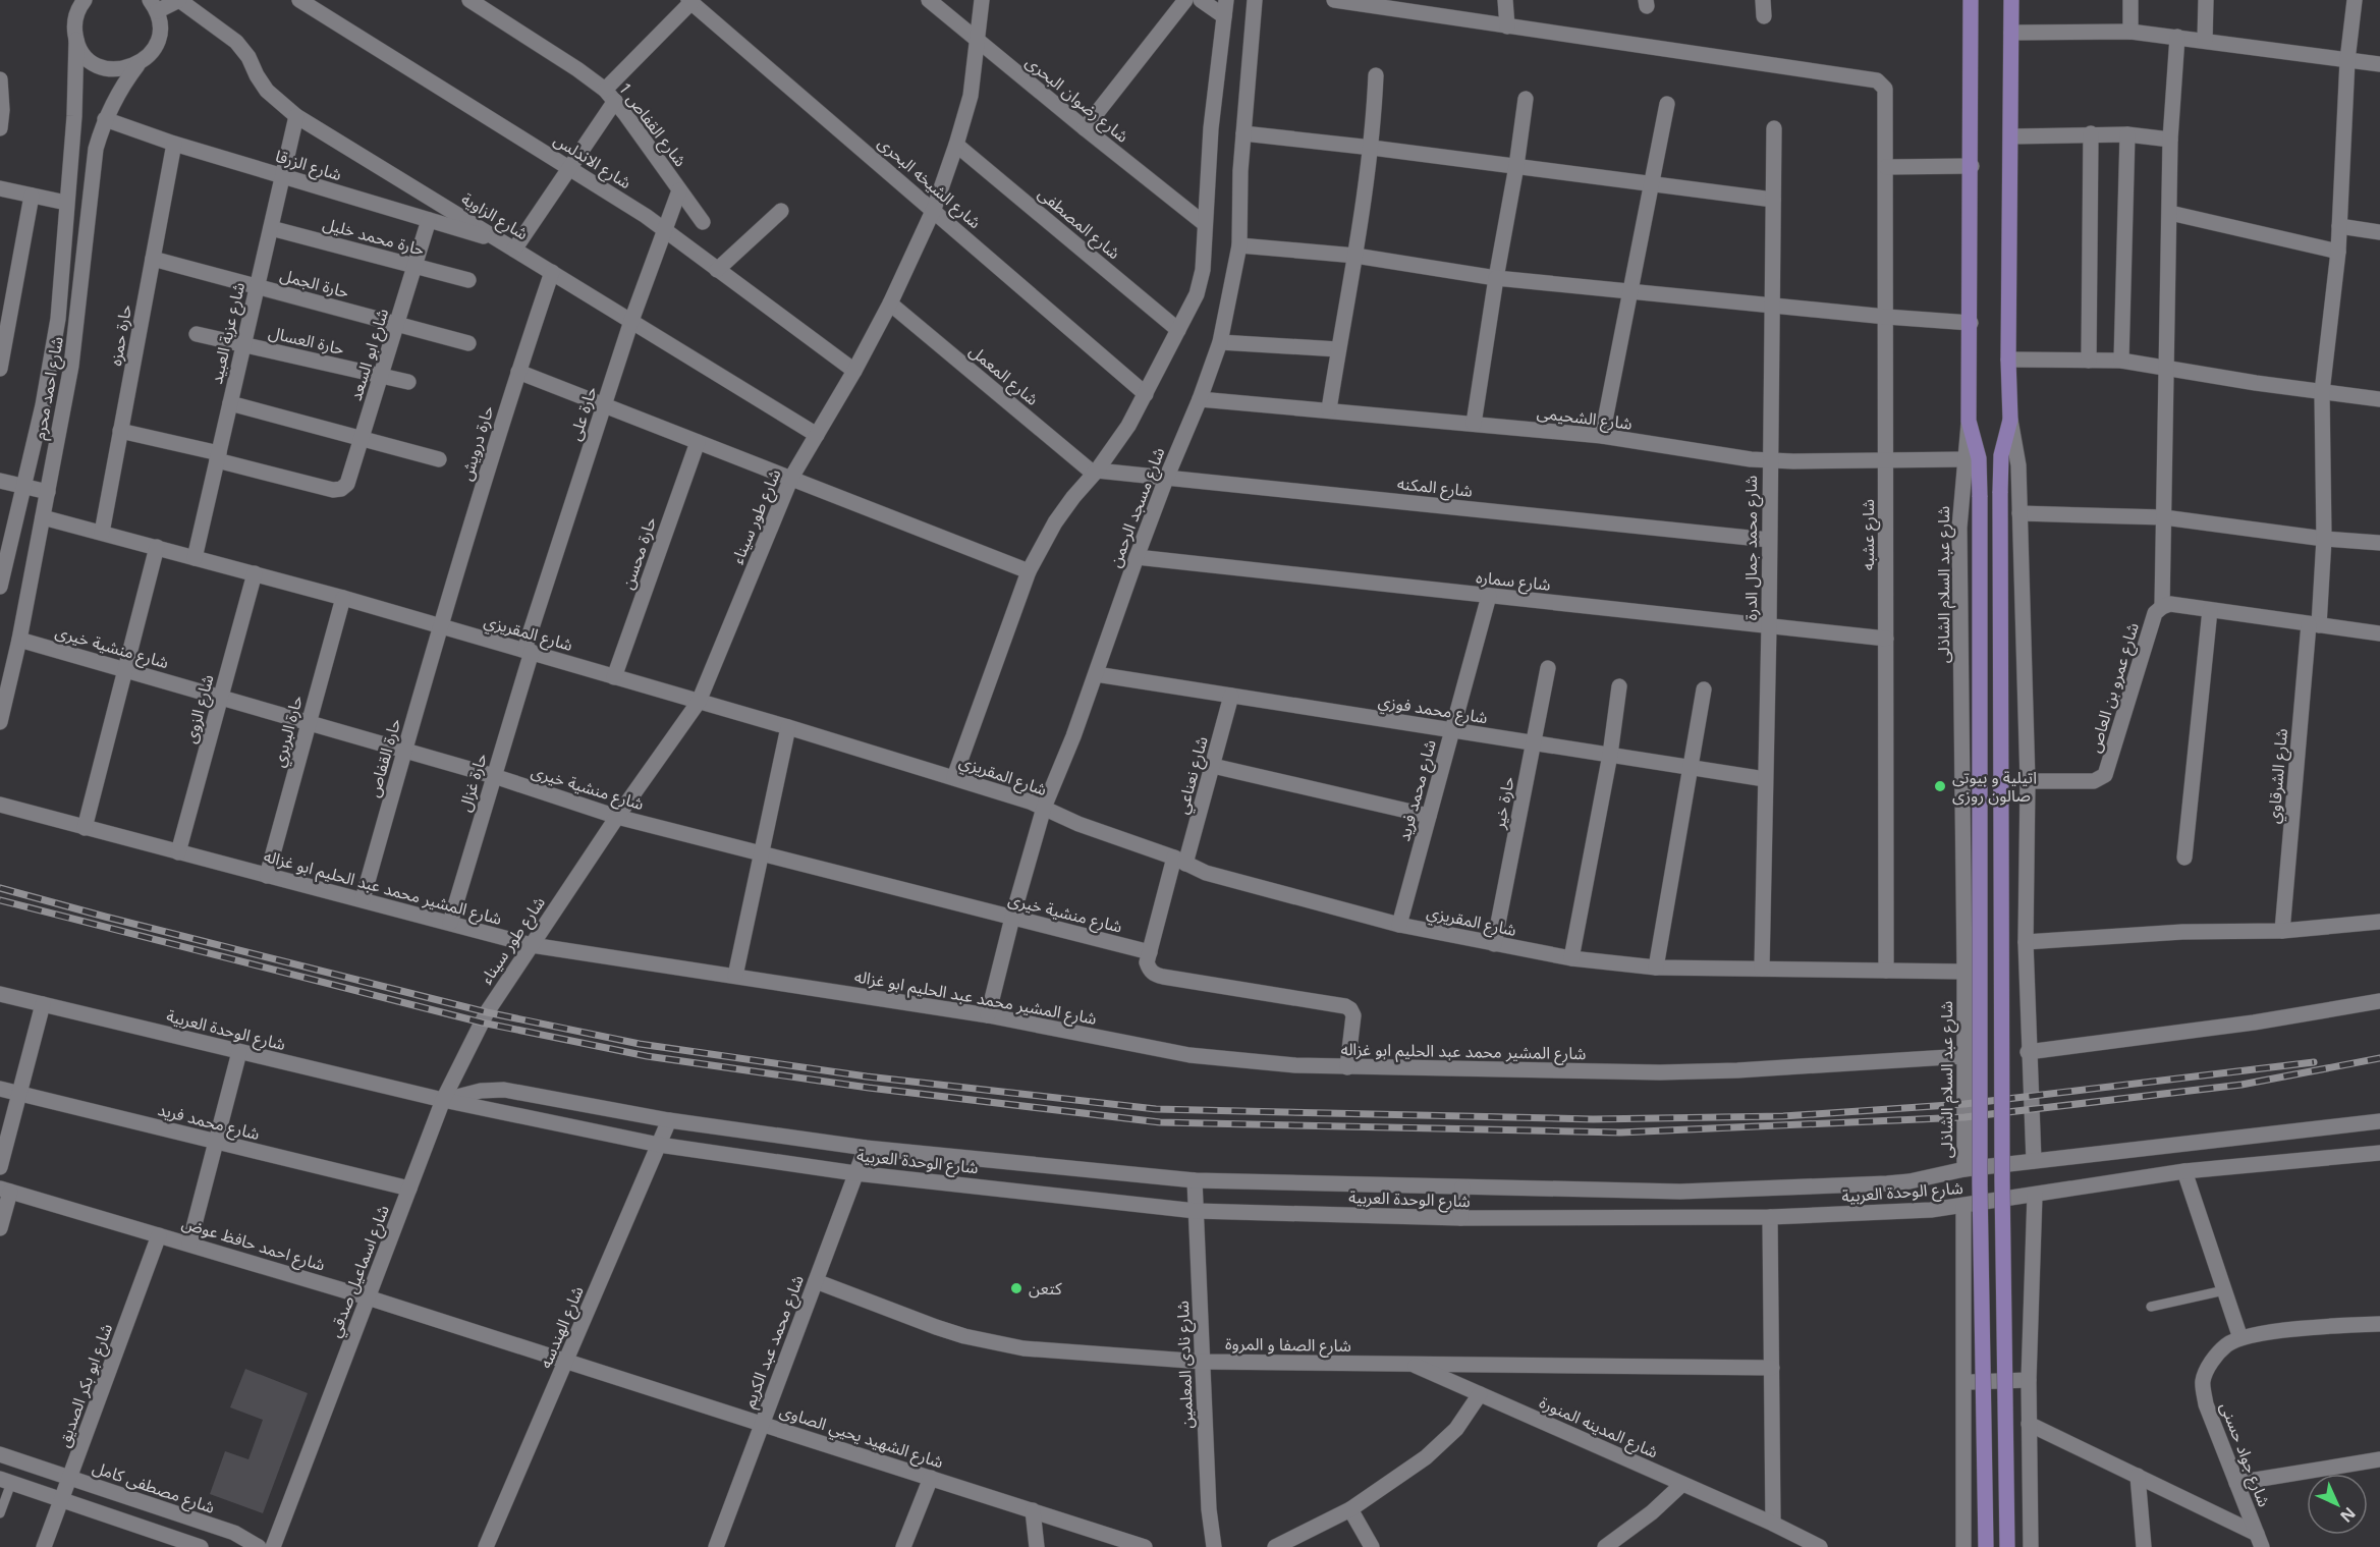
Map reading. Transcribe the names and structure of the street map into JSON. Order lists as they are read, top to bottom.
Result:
{
  "streets": {
    "main road": ["شارع عبد السلام الشاذلى"],
    "street": [
      "شارع رضوان البحرى",
      "شارع القفاص 1",
      "شارع الاندلس",
      "شارع الزرقا",
      "شارع الشيخه البحرى",
      "شارع الزاوية",
      "شارع المصطفى",
      "حارة محمد خليل",
      "حارة الجمل",
      "شارع عزبة العبيد",
      "حارة حمزه",
      "حارة العسال",
      "شارع ابو السعد",
      "شارع المعمل",
      "شارع احمد محرم",
      "حارة على",
      "شارع الشحيمى",
      "حارة درويش",
      "شارع المكنه",
      "شارع مسجد الرحمن",
      "شارع طور سيناء",
      "شارع عشبه",
      "شارع محمد جمال الدرة",
      "حارة محسن",
      "شارع سماره",
      "شارع المقريزي",
      "شارع منشية خيرى",
      "شارع عمرو بن العاص",
      "شارع الزوى",
      "شارع محمد فوزي",
      "حارة البربري",
      "حارة القفاص",
      "شارع نعناعي",
      "شارع الشرقاوي",
      "حارة غزال",
      "شارع محمد فريد",
      "حارة خير",
      "شارع المشير محمد عبد الحليم ابو غزاله",
      "شارع الوحدة العربية",
      "شارع احمد حافظ عوض",
      "شارع اسماعيل صدقي",
      "شارع الهندسه",
      "شارع محمد عبد الكريم",
      "شارع الصفا و المروة",
      "شارع نادى المعلمين",
      "شارع ابو بكر الصديق",
      "شارع المدينه المنورة",
      "شارع الشهيد يحيي الصاوى",
      "شارع جواد حسنى",
      "شارع مصطفى كامل"
    ]
  },
  "crossings": [
    ["شارع رضوان البحرى", "شارع طور سيناء"],
    ["شارع القفاص 1", "حارة على"],
    ["شارع الاندلس", "حارة على"],
    ["شارع الاندلس", "شارع طور سيناء"],
    ["شارع الزرقا", "شارع الزاوية"],
    ["شارع الزرقا", "شارع عزبة العبيد"],
    ["شارع الزرقا", "حارة حمزه"],
    ["شارع الزرقا", "شارع ابو السعد"],
    ["شارع الزرقا", "شارع احمد محرم"],
    ["شارع الشيخه البحرى", "شارع طور سيناء"],
    ["شارع الزاوية", "شارع عزبة العبيد"],
    ["شارع الزاوية", "حارة على"],
    ["شارع الزاوية", "حارة درويش"],
    ["شارع الزاوية", "شارع طور سيناء"],
    ["شارع المصطفى", "شارع طور سيناء"],
    ["حارة محمد خليل", "شارع عزبة العبيد"],
    ["حارة محمد خليل", "شارع ابو السعد"],
    ["حارة الجمل", "شارع عزبة العبيد"],
    ["حارة الجمل", "حارة حمزه"],
    ["حارة الجمل", "شارع ابو السعد"],
    ["شارع عزبة العبيد", "حارة العسال"],
    ["شارع عزبة العبيد", "شارع ابو السعد"],
    ["شارع عزبة العبيد", "شارع المقريزي"],
    ["حارة حمزه", "شارع المقريزي"],
    ["حارة العسال", "شارع ابو السعد"],
    ["شارع المعمل", "شارع المكنه"],
    ["شارع المعمل", "شارع طور سيناء"],
    ["شارع احمد محرم", "شارع المقريزي"],
    ["شارع احمد محرم", "شارع منشية خيرى"],
    ["حارة على", "شارع المقريزي"],
    ["حارة على", "حارة غزال"],
    ["شارع الشحيمى", "شارع مسجد الرحمن"],
    ["شارع الشحيمى", "شارع عشبه"],
    ["شارع الشحيمى", "شارع محمد جمال الدرة"],
    ["شارع الشحيمى", "شارع عبد السلام الشاذلى"],
    ["حارة درويش", "شارع المقريزي"],
    ["حارة درويش", "حارة القفاص"],
    ["شارع المكنه", "شارع مسجد الرحمن"],
    ["شارع المكنه", "شارع محمد جمال الدرة"],
    ["شارع مسجد الرحمن", "شارع سماره"],
    ["شارع مسجد الرحمن", "شارع المقريزي"],
    ["شارع مسجد الرحمن", "شارع منشية خيرى"],
    ["شارع مسجد الرحمن", "شارع محمد فوزي"],
    ["شارع مسجد الرحمن", "شارع المشير محمد عبد الحليم ابو غزاله"],
    ["شارع طور سيناء", "شارع المقريزي"],
    ["شارع طور سيناء", "شارع منشية خيرى"],
    ["شارع طور سيناء", "شارع المشير محمد عبد الحليم ابو غزاله"],
    ["شارع طور سيناء", "شارع اسماعيل صدقي"],
    ["شارع عشبه", "شارع سماره"],
    ["شارع عشبه", "شارع المقريزي"],
    ["شارع محمد جمال الدرة", "شارع سماره"],
    ["شارع محمد جمال الدرة", "شارع المقريزي"],
    ["شارع محمد جمال الدرة", "شارع محمد فوزي"],
    ["حارة محسن", "شارع المقريزي"],
    ["شارع سماره", "شارع محمد فريد"],
    ["شارع عبد السلام الشاذلى", "شارع المقريزي"],
    ["شارع عبد السلام الشاذلى", "شارع المشير محمد عبد الحليم ابو غزاله"],
    ["شارع عبد السلام الشاذلى", "شارع الوحدة العربية"],
    ["شارع المقريزي", "شارع الزوى"],
    ["شارع المقريزي", "حارة البربري"],
    ["شارع المقريزي", "حارة القفاص"],
    ["شارع المقريزي", "شارع نعناعي"],
    ["شارع المقريزي", "حارة غزال"],
    ["شارع المقريزي", "شارع محمد فريد"],
    ["شارع المقريزي", "حارة خير"],
    ["شارع منشية خيرى", "شارع الزوى"],
    ["شارع منشية خيرى", "حارة البربري"],
    ["شارع منشية خيرى", "حارة القفاص"],
    ["شارع منشية خيرى", "شارع نعناعي"],
    ["شارع منشية خيرى", "حارة غزال"],
    ["شارع الزوى", "شارع المشير محمد عبد الحليم ابو غزاله"],
    ["شارع محمد فوزي", "شارع نعناعي"],
    ["شارع محمد فوزي", "شارع محمد فريد"],
    ["شارع محمد فوزي", "حارة خير"],
    ["حارة البربري", "شارع المشير محمد عبد الحليم ابو غزاله"],
    ["حارة القفاص", "شارع المشير محمد عبد الحليم ابو غزاله"],
    ["حارة غزال", "شارع المشير محمد عبد الحليم ابو غزاله"],
    ["شارع محمد فريد", "شارع اسماعيل صدقي"],
    ["شارع الوحدة العربية", "شارع اسماعيل صدقي"],
    ["شارع الوحدة العربية", "شارع الهندسه"],
    ["شارع الوحدة العربية", "شارع محمد عبد الكريم"],
    ["شارع الوحدة العربية", "شارع نادى المعلمين"],
    ["شارع احمد حافظ عوض", "شارع اسماعيل صدقي"],
    ["شارع احمد حافظ عوض", "شارع الهندسه"],
    ["شارع احمد حافظ عوض", "شارع ابو بكر الصديق"],
    ["شارع احمد حافظ عوض", "شارع الشهيد يحيي الصاوى"],
    ["شارع الهندسه", "شارع الشهيد يحيي الصاوى"],
    ["شارع محمد عبد الكريم", "شارع الصفا و المروة"],
    ["شارع محمد عبد الكريم", "شارع الشهيد يحيي الصاوى"],
    ["شارع الصفا و المروة", "شارع نادى المعلمين"],
    ["شارع الصفا و المروة", "شارع المدينه المنورة"],
    ["شارع ابو بكر الصديق", "شارع مصطفى كامل"]
  ],
  "places": ["اتيلية و بيوتى صالون روزى", "كتعن"],
  "north": "bottom right"
}
